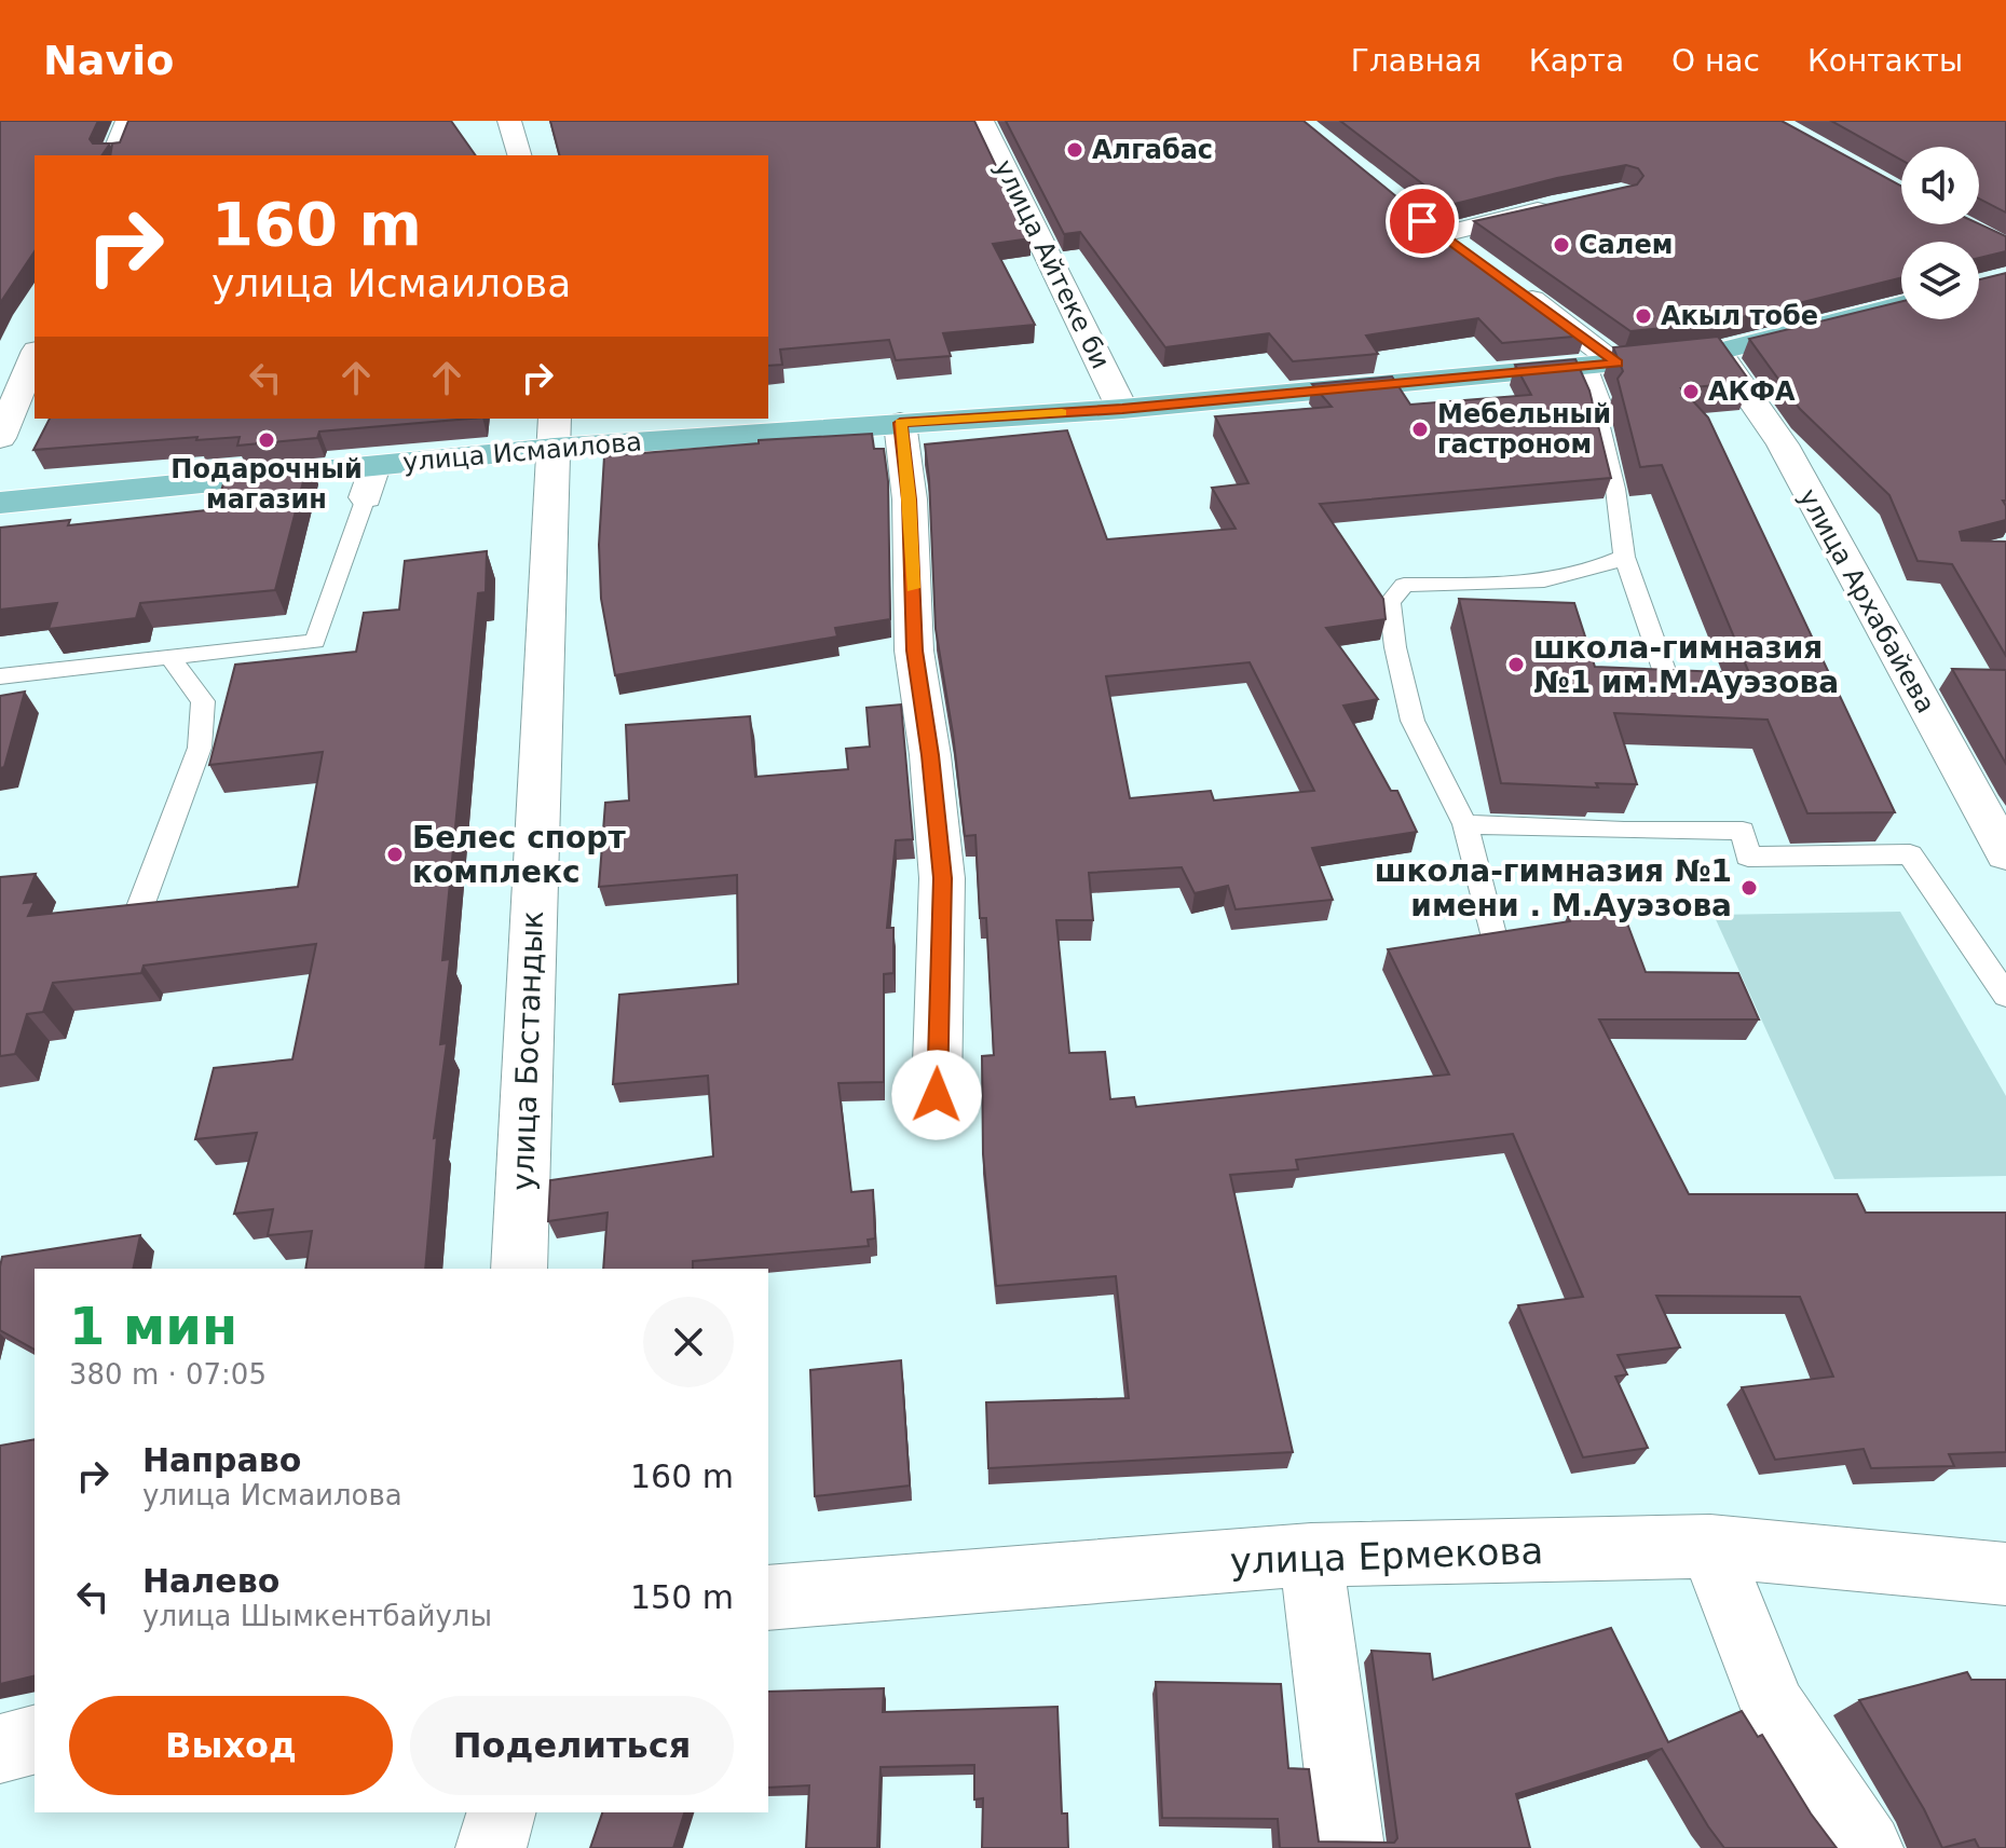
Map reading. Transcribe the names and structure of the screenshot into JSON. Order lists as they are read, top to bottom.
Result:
{
  "streets": {
    "main road": ["улица Исмаилова"],
    "street": [
      "улица Айтеке би",
      "улица Архабайева",
      "улица Бостандык",
      "улица Ермекова"
    ]
  },
  "crossings": [
    ["улица Айтеке би", "улица Исмаилова"],
    ["улица Исмаилова", "улица Архабайева"],
    ["улица Исмаилова", "улица Бостандык"]
  ],
  "places": [
    "Алгабас",
    "Салем",
    "Акыл тобе",
    "АКФА",
    "Мебельный гастроном",
    "Подарочный магазин",
    "школа-гимназия №1 им.М.Ауэзова",
    "Белес спорт комплекс",
    "школа-гимназия №1 имени . М.Ауэзова"
  ],
  "page": {
    "header": "Navio",
    "nav": [
      "Главная",
      "Карта",
      "О нас",
      "Контакты"
    ],
    "turn": ["160 m", "улица Исмаилова"],
    "heading": ["1 мин", "380 m · 07:05"],
    "list": [
      {
        "name": "Направо",
        "note": "улица Исмаилова",
        "value": "160 m"
      },
      {
        "name": "Налево",
        "note": "улица Шымкентбайулы",
        "value": "150 m"
      }
    ],
    "buttons": ["Выход", "Поделиться"]
  }
}
